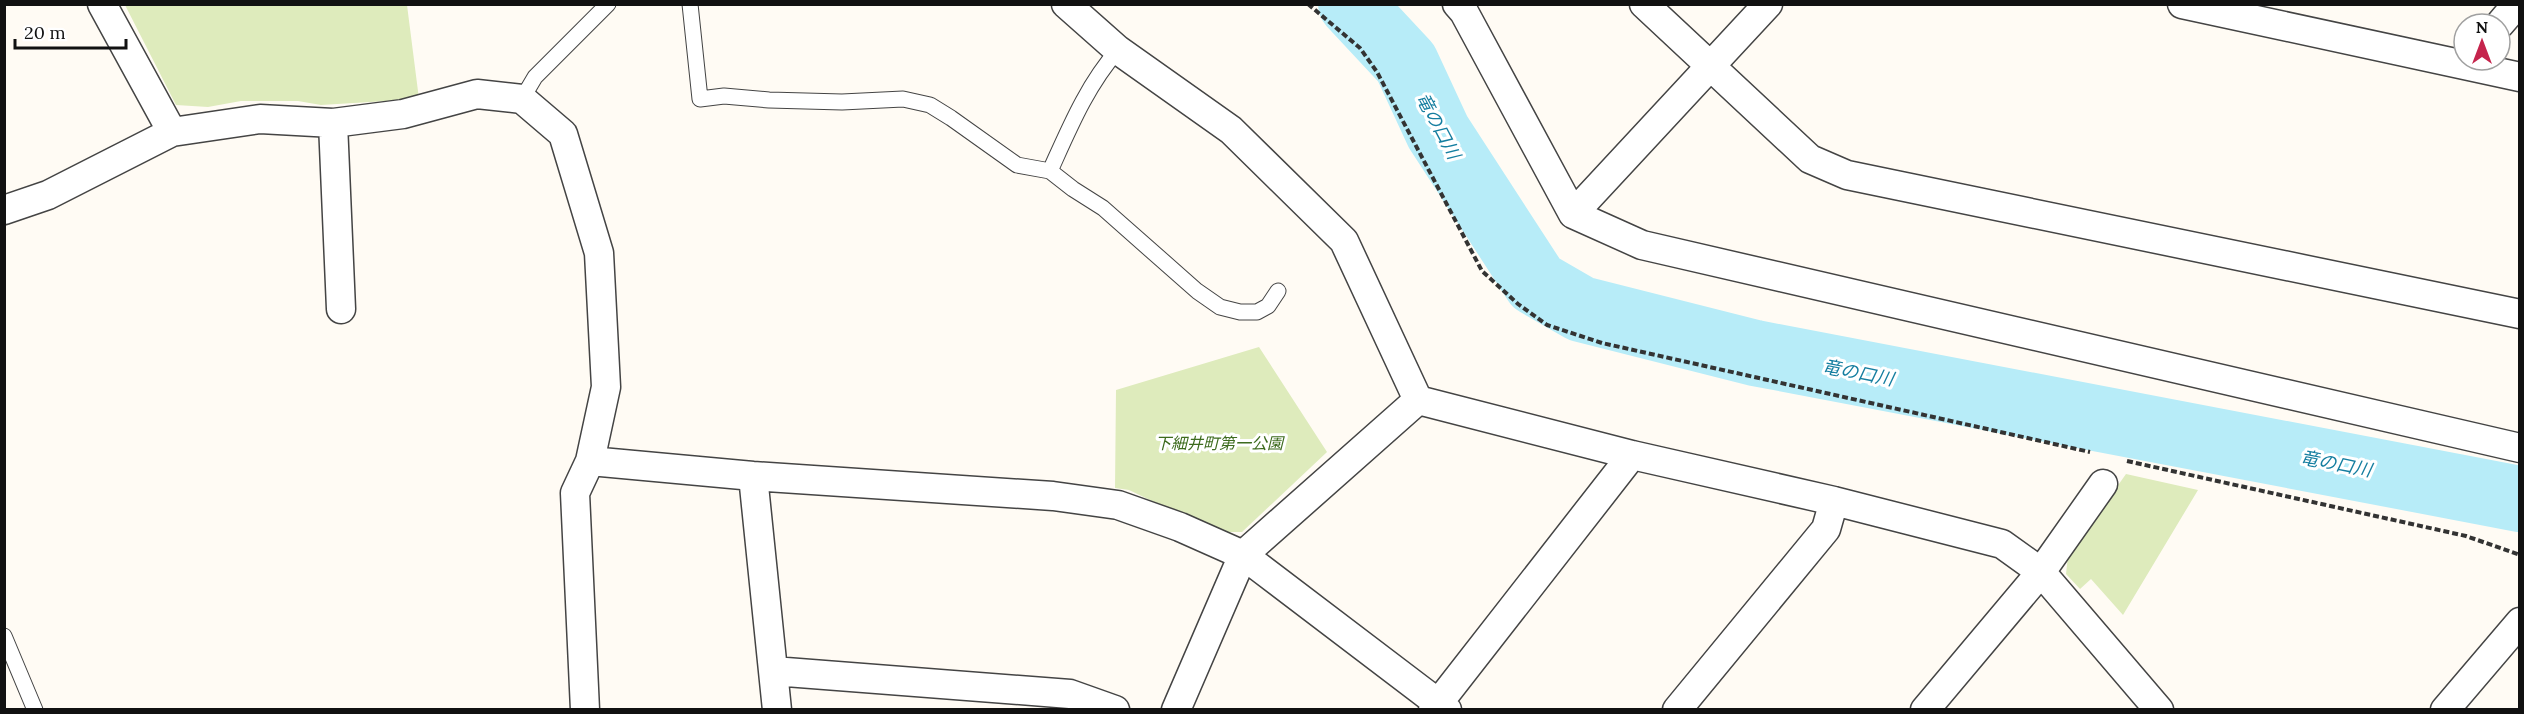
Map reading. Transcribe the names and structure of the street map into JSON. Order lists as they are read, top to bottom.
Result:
{
  "water": ["竜の口川"],
  "parks": ["下細井町第一公園"],
  "scale_bar": "20 m",
  "north": "top"
}
